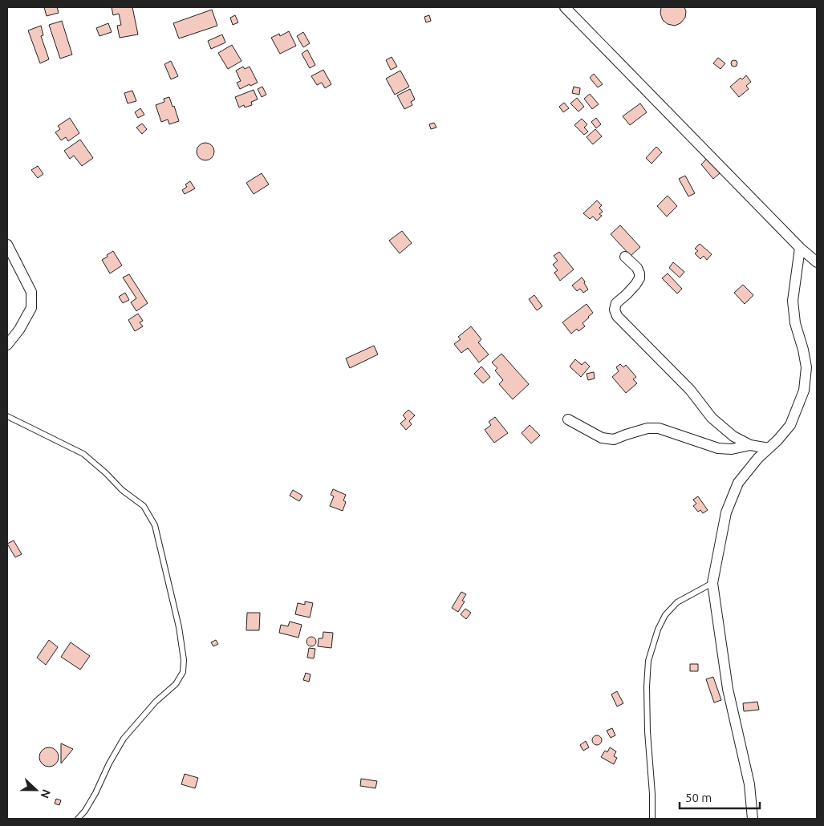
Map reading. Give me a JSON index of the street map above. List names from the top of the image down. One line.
{"scale_bar":"50 m","north":"right"}
